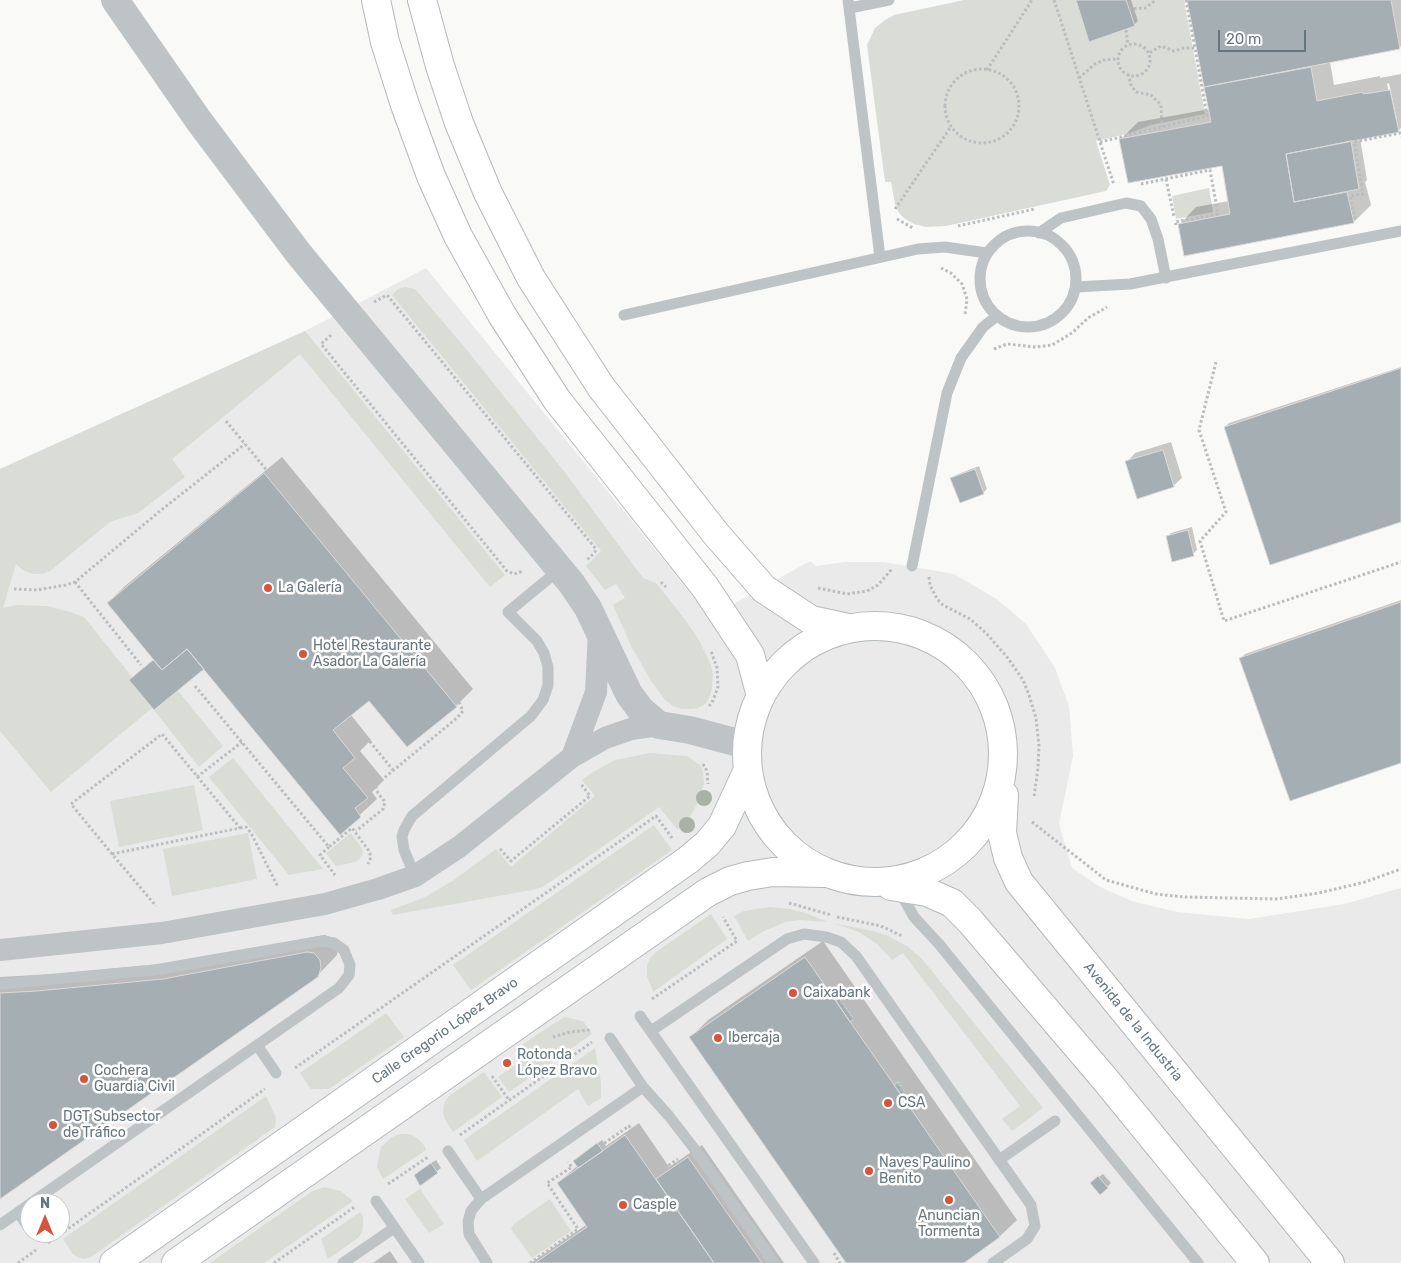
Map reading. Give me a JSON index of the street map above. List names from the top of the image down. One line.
{"streets":{"main road":["Avenida de la Industria","Calle Gregorio López Bravo"]},"places":["La Galería","Hotel Restaurante Asador La Galería","Caixabank","Ibercaja","Rotonda López Bravo","Cochera Guardia Civil","CSA","DGT Subsector de Tráfico","Naves Paulino Benito","Anuncian Tormenta","Casple"],"scale_bar":"20 m","north":"top"}
